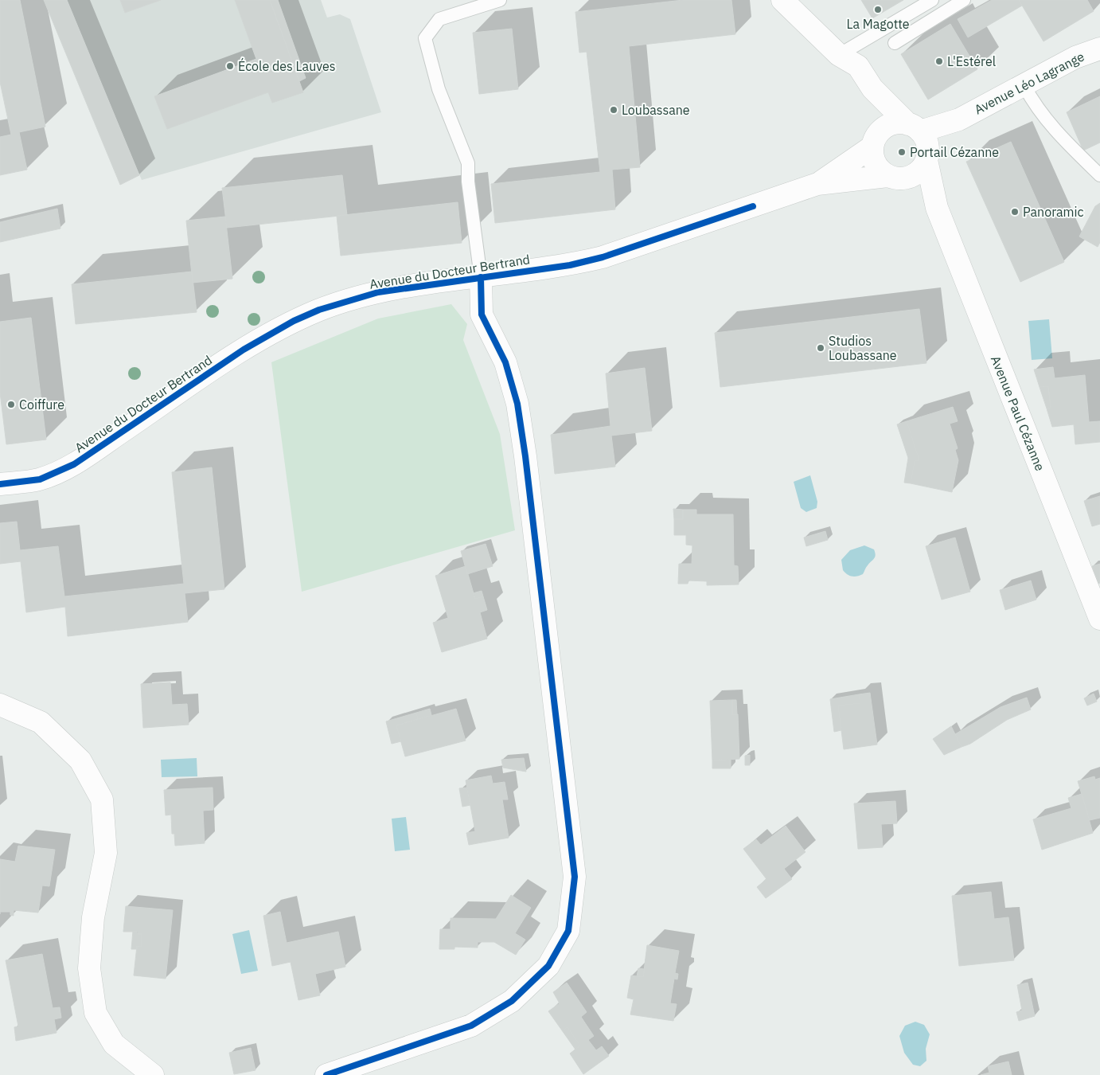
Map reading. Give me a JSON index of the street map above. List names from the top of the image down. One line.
{"streets":{"street":["Avenue Léo Lagrange","Avenue du Docteur Bertrand","Avenue Paul Cézanne"]},"crossings":[["Avenue Léo Lagrange","Avenue du Docteur Bertrand"],["Avenue Léo Lagrange","Avenue Paul Cézanne"],["Avenue du Docteur Bertrand","Avenue Paul Cézanne"]],"places":["La Magotte","L'Estérel","École des Lauves","Loubassane","Portail Cézanne","Panoramic","Studios Loubassane","Coiffure"]}
